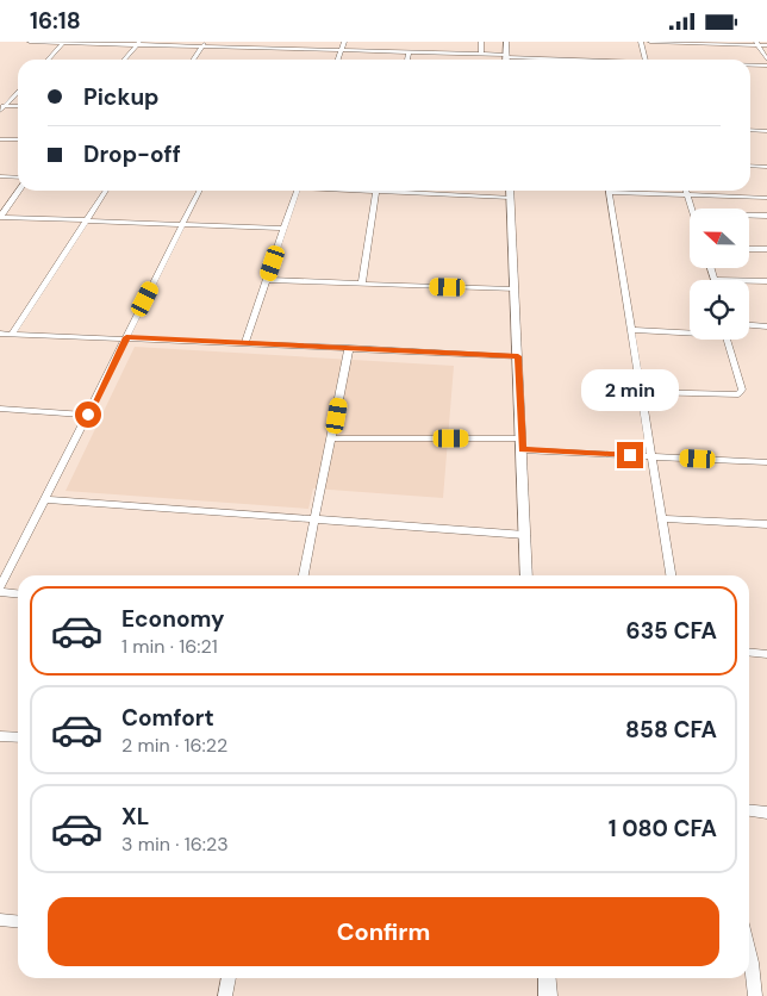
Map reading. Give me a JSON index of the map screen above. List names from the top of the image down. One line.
{"north":"left","page":{"status":"16:18","banner":["Pickup","Drop-off"],"bubble":"2 min","list":[{"name":"Economy","note":"1 min · 16:21","value":"635 CFA"},{"name":"Comfort","note":"2 min · 16:22","value":"858 CFA"},{"name":"XL","note":"3 min · 16:23","value":"1 080 CFA"}],"buttons":"Confirm"}}
